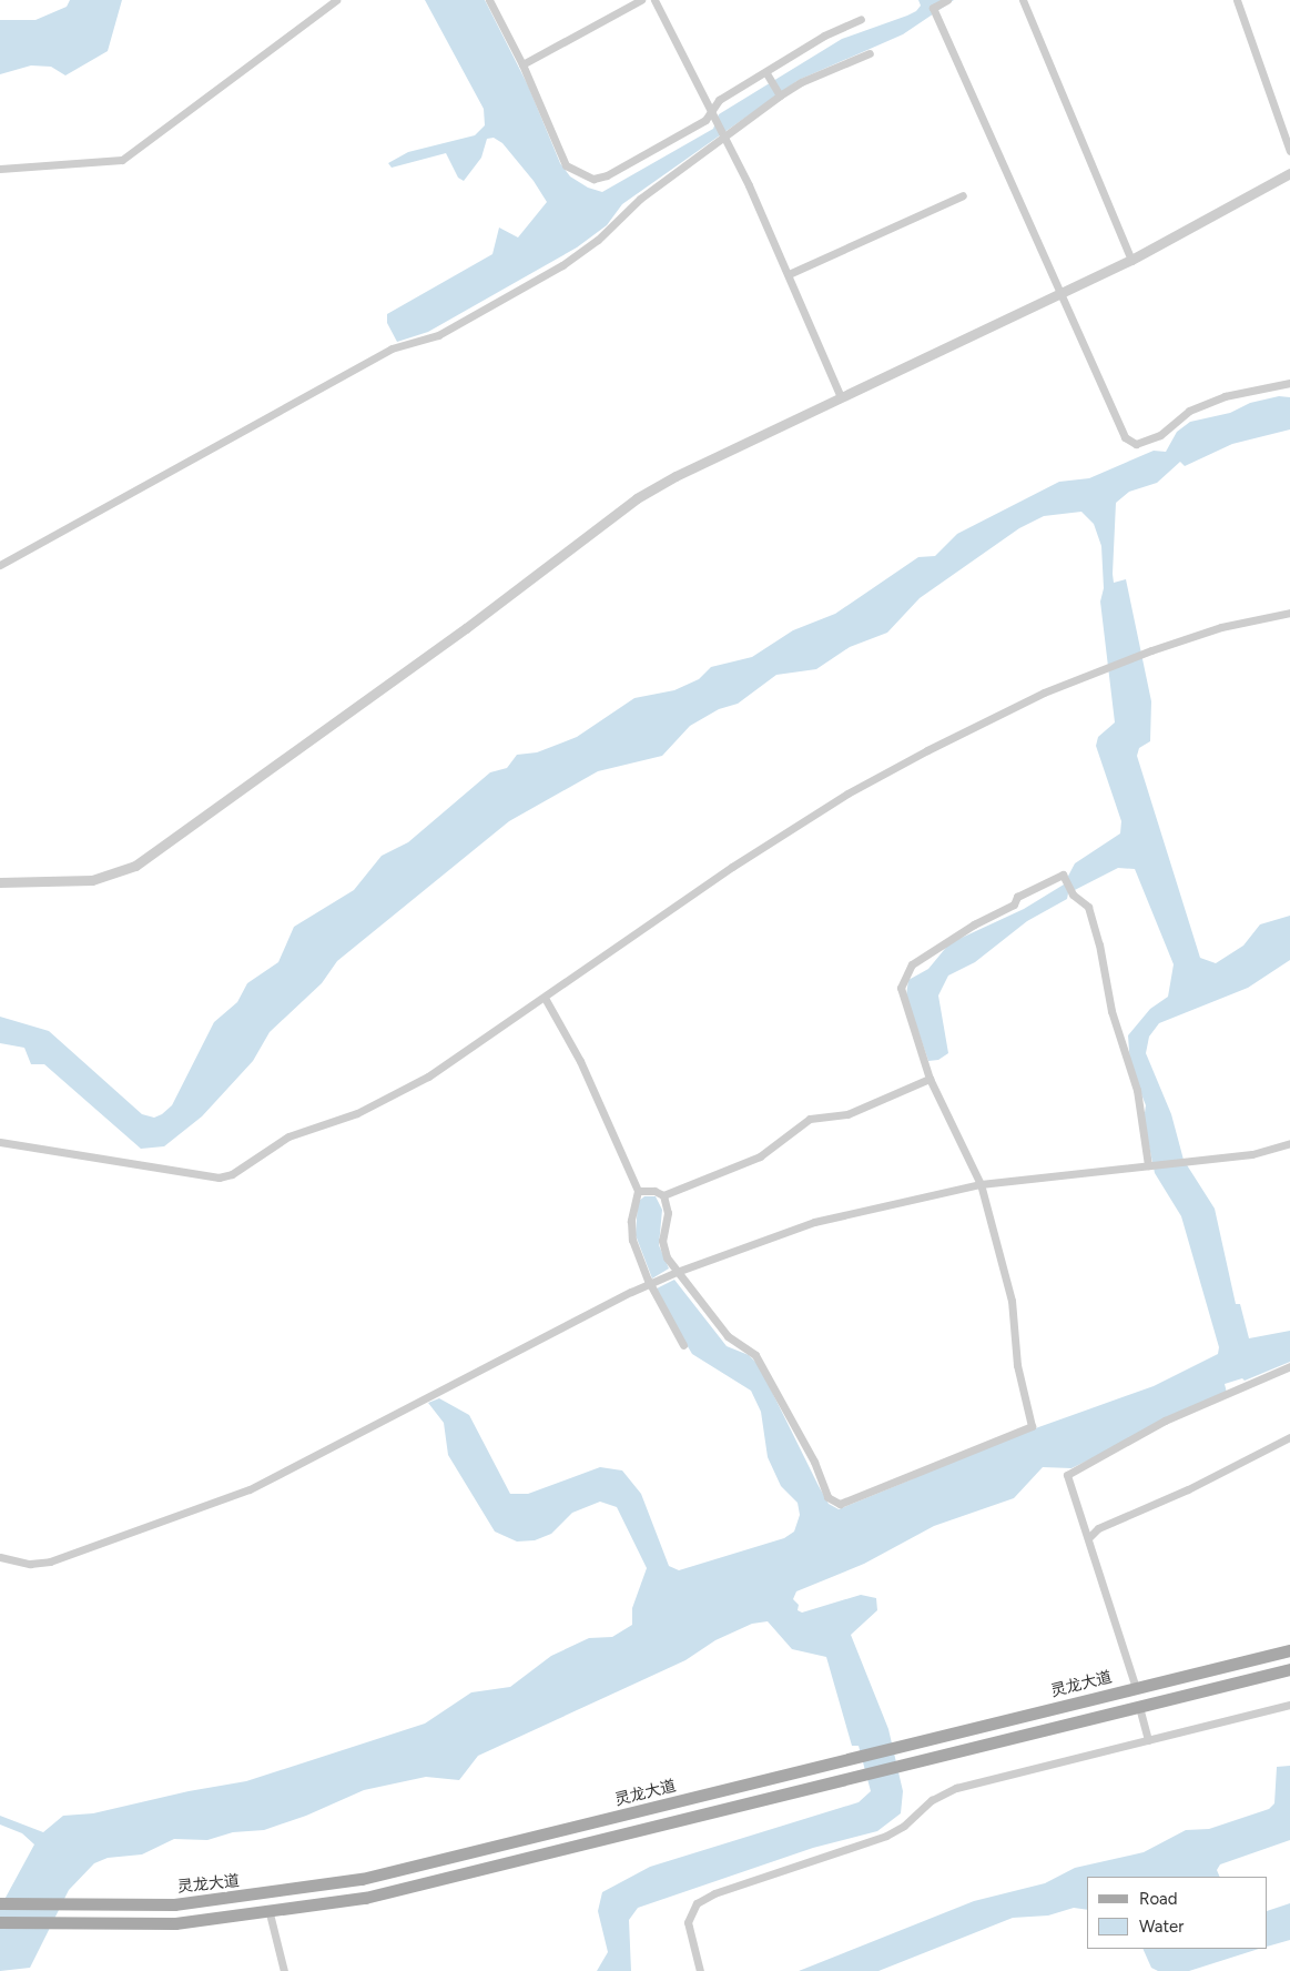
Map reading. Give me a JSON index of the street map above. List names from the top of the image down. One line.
{"streets":{"main road":["灵龙大道"]},"legend":["Road","Water"]}
